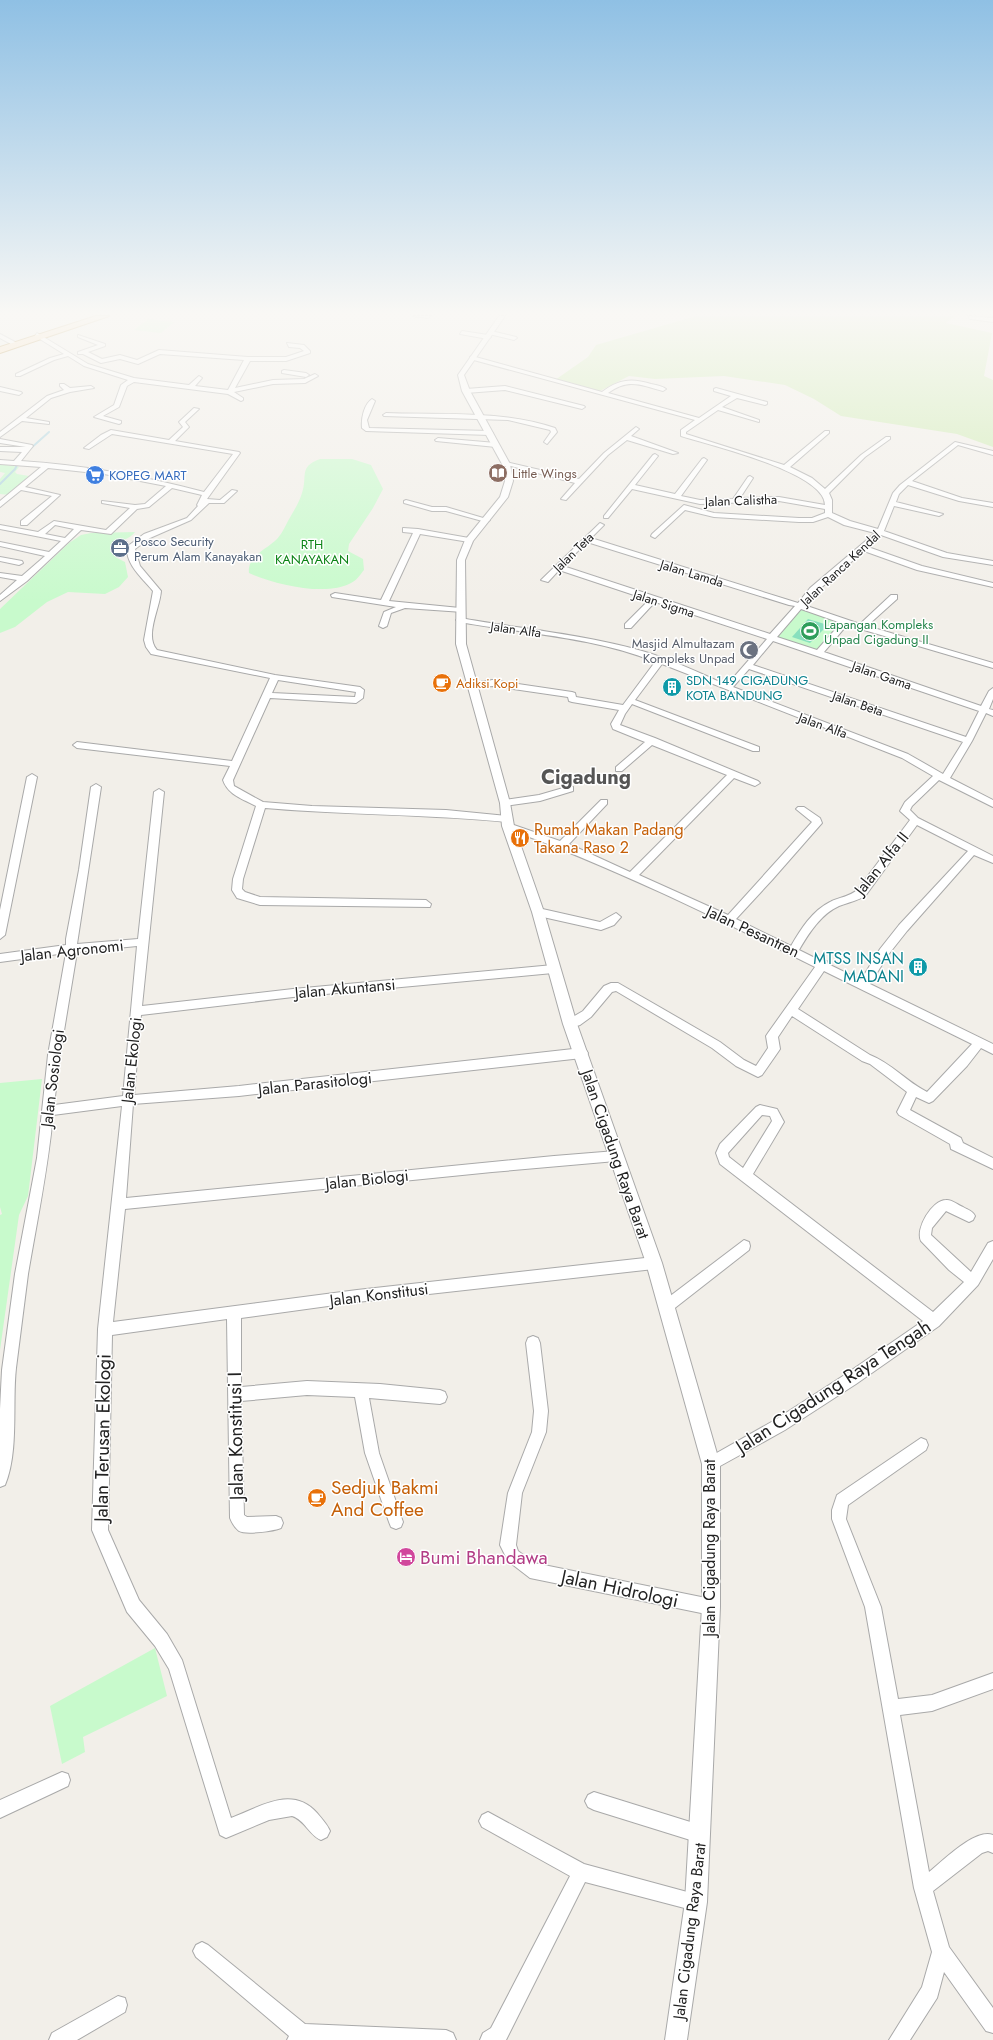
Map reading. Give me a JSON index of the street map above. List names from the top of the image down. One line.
{"streets":{"street":["Jalan Calistha","Jalan Teta","Jalan Ranca Kendal","Jalan Lamda","Jalan Sigma","Jalan Alfa","Jalan Gama","Jalan Beta","Jalan Alfa II","Jalan Pesantren","Jalan Agronomi","Jalan Akuntansi","Jalan Ekologi","Jalan Sosiologi","Jalan Parasitologi","Jalan Cigadung Raya Barat","Jalan Biologi","Jalan Konstitusi","Jalan Cigadung Raya Tengah","Jalan Konstitusi I","Jalan Terusan Ekologi","Jalan Hidrologi"]},"crossings":[["Jalan Calistha","Jalan Ranca Kendal"],["Jalan Teta","Jalan Lamda"],["Jalan Teta","Jalan Sigma"],["Jalan Ranca Kendal","Jalan Lamda"],["Jalan Ranca Kendal","Jalan Sigma"],["Jalan Ranca Kendal","Jalan Alfa"],["Jalan Ranca Kendal","Jalan Gama"],["Jalan Ranca Kendal","Jalan Beta"],["Jalan Sigma","Jalan Gama"],["Jalan Alfa","Jalan Cigadung Raya Barat"],["Jalan Alfa II","Jalan Pesantren"],["Jalan Pesantren","Jalan Cigadung Raya Barat"],["Jalan Agronomi","Jalan Ekologi"],["Jalan Agronomi","Jalan Sosiologi"],["Jalan Akuntansi","Jalan Ekologi"],["Jalan Akuntansi","Jalan Cigadung Raya Barat"],["Jalan Ekologi","Jalan Parasitologi"],["Jalan Ekologi","Jalan Biologi"],["Jalan Ekologi","Jalan Konstitusi"],["Jalan Ekologi","Jalan Terusan Ekologi"],["Jalan Sosiologi","Jalan Parasitologi"],["Jalan Parasitologi","Jalan Cigadung Raya Barat"],["Jalan Cigadung Raya Barat","Jalan Biologi"],["Jalan Cigadung Raya Barat","Jalan Konstitusi"],["Jalan Cigadung Raya Barat","Jalan Cigadung Raya Tengah"],["Jalan Cigadung Raya Barat","Jalan Hidrologi"],["Jalan Konstitusi","Jalan Konstitusi I"],["Jalan Konstitusi","Jalan Terusan Ekologi"]],"districts":["Cigadung"],"parks":["RTH KANAYAKAN"],"places":{"library":["Little Wings"],"supermarket":["KOPEG MART"],"office":["Posco Security Perum Alam Kanayakan"],"sports":["Lapangan Kompleks Unpad Cigadung II"],"mosque":["Masjid Almultazam Kompleks Unpad"],"cafe":["Adiksi Kopi","Sedjuk Bakmi And Coffee"],"building":["SDN 149 CIGADUNG KOTA BANDUNG","MTSS INSAN MADANI"],"restaurant":["Rumah Makan Padang Takana Raso 2"],"hotel":["Bumi Bhandawa"]}}
